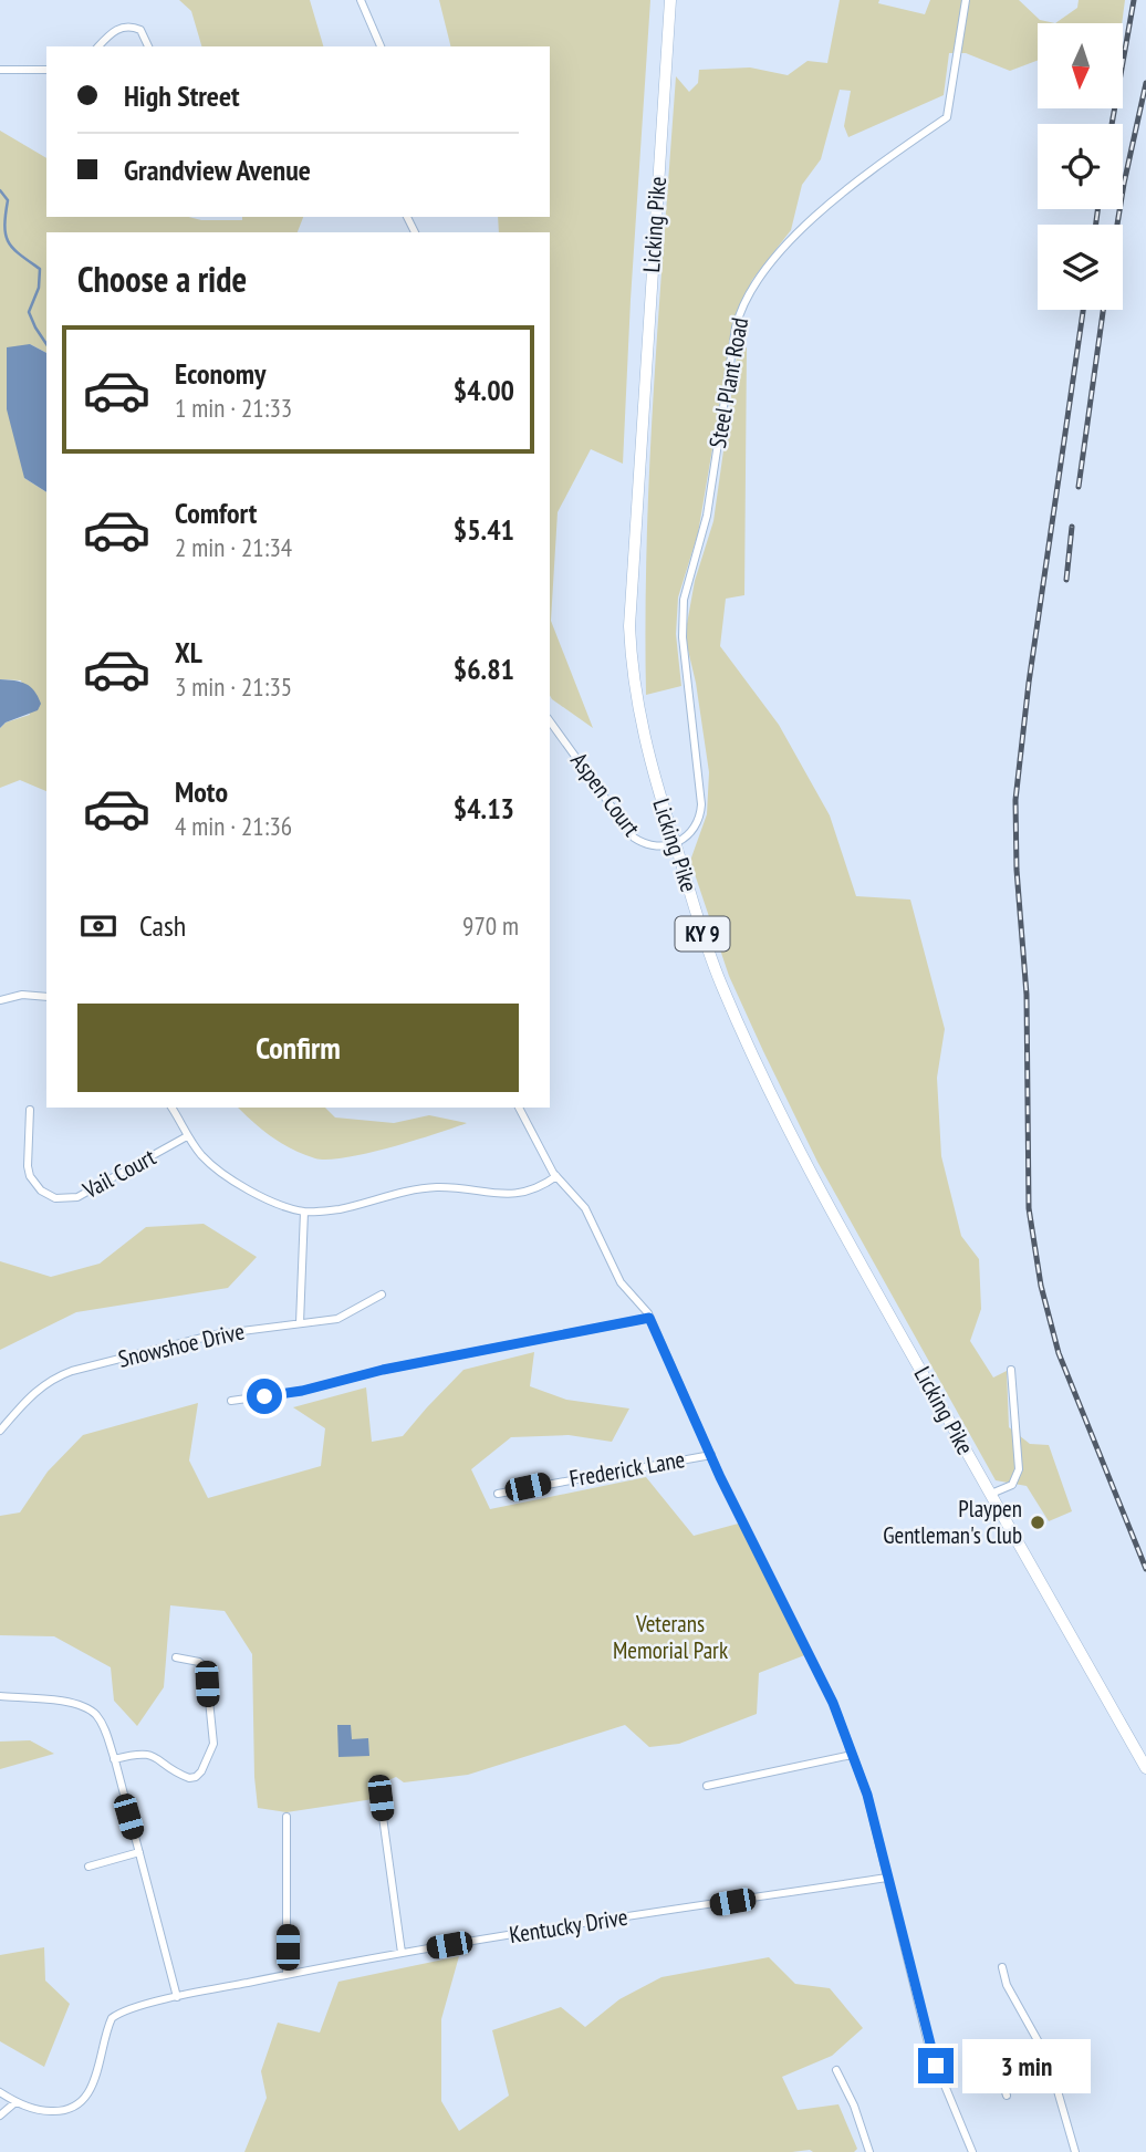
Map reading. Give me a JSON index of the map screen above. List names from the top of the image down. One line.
{"streets":{"main road":["Licking Pike","KY 9"],"street":["Steel Plant Road","Aspen Court","Vail Court","Snowshoe Drive","Frederick Lane","Kentucky Drive"]},"crossings":[["Licking Pike","Steel Plant Road"],["Licking Pike","Aspen Court"],["Steel Plant Road","Aspen Court"]],"parks":["Veterans Memorial Park"],"places":["Playpen Gentleman's Club"],"north":"bottom","page":{"banner":["High Street","Grandview Avenue"],"heading":"Choose a ride","list":[{"name":"Economy","note":"1 min · 21:33","value":"$4.00"},{"name":"Comfort","note":"2 min · 21:34","value":"$5.41"},{"name":"XL","note":"3 min · 21:35","value":"$6.81"},{"name":"Moto","note":"4 min · 21:36","value":"$4.13"}],"pay":["Cash","970 m"],"buttons":"Confirm","bubble":"3 min"}}
